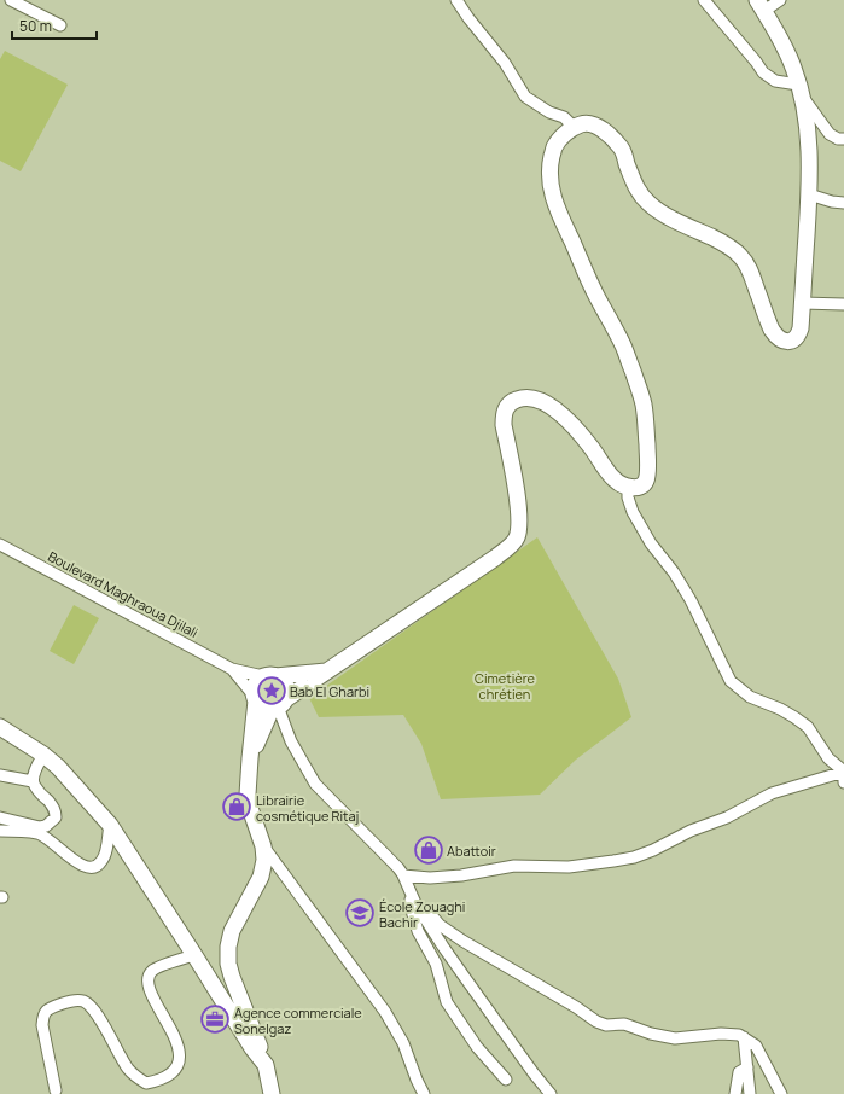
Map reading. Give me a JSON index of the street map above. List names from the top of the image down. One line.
{"streets":{"street":["Boulevard Maghraoua Djilali"]},"parks":["Cimetière chrétien"],"places":{"place":["Bab El Gharbi"],"shop":["Librairie cosmétique Ritaj","Abattoir"],"school or university":["École Zouaghi Bachir"],"office":["Agence commerciale Sonelgaz"]},"scale_bar":"50 m"}
